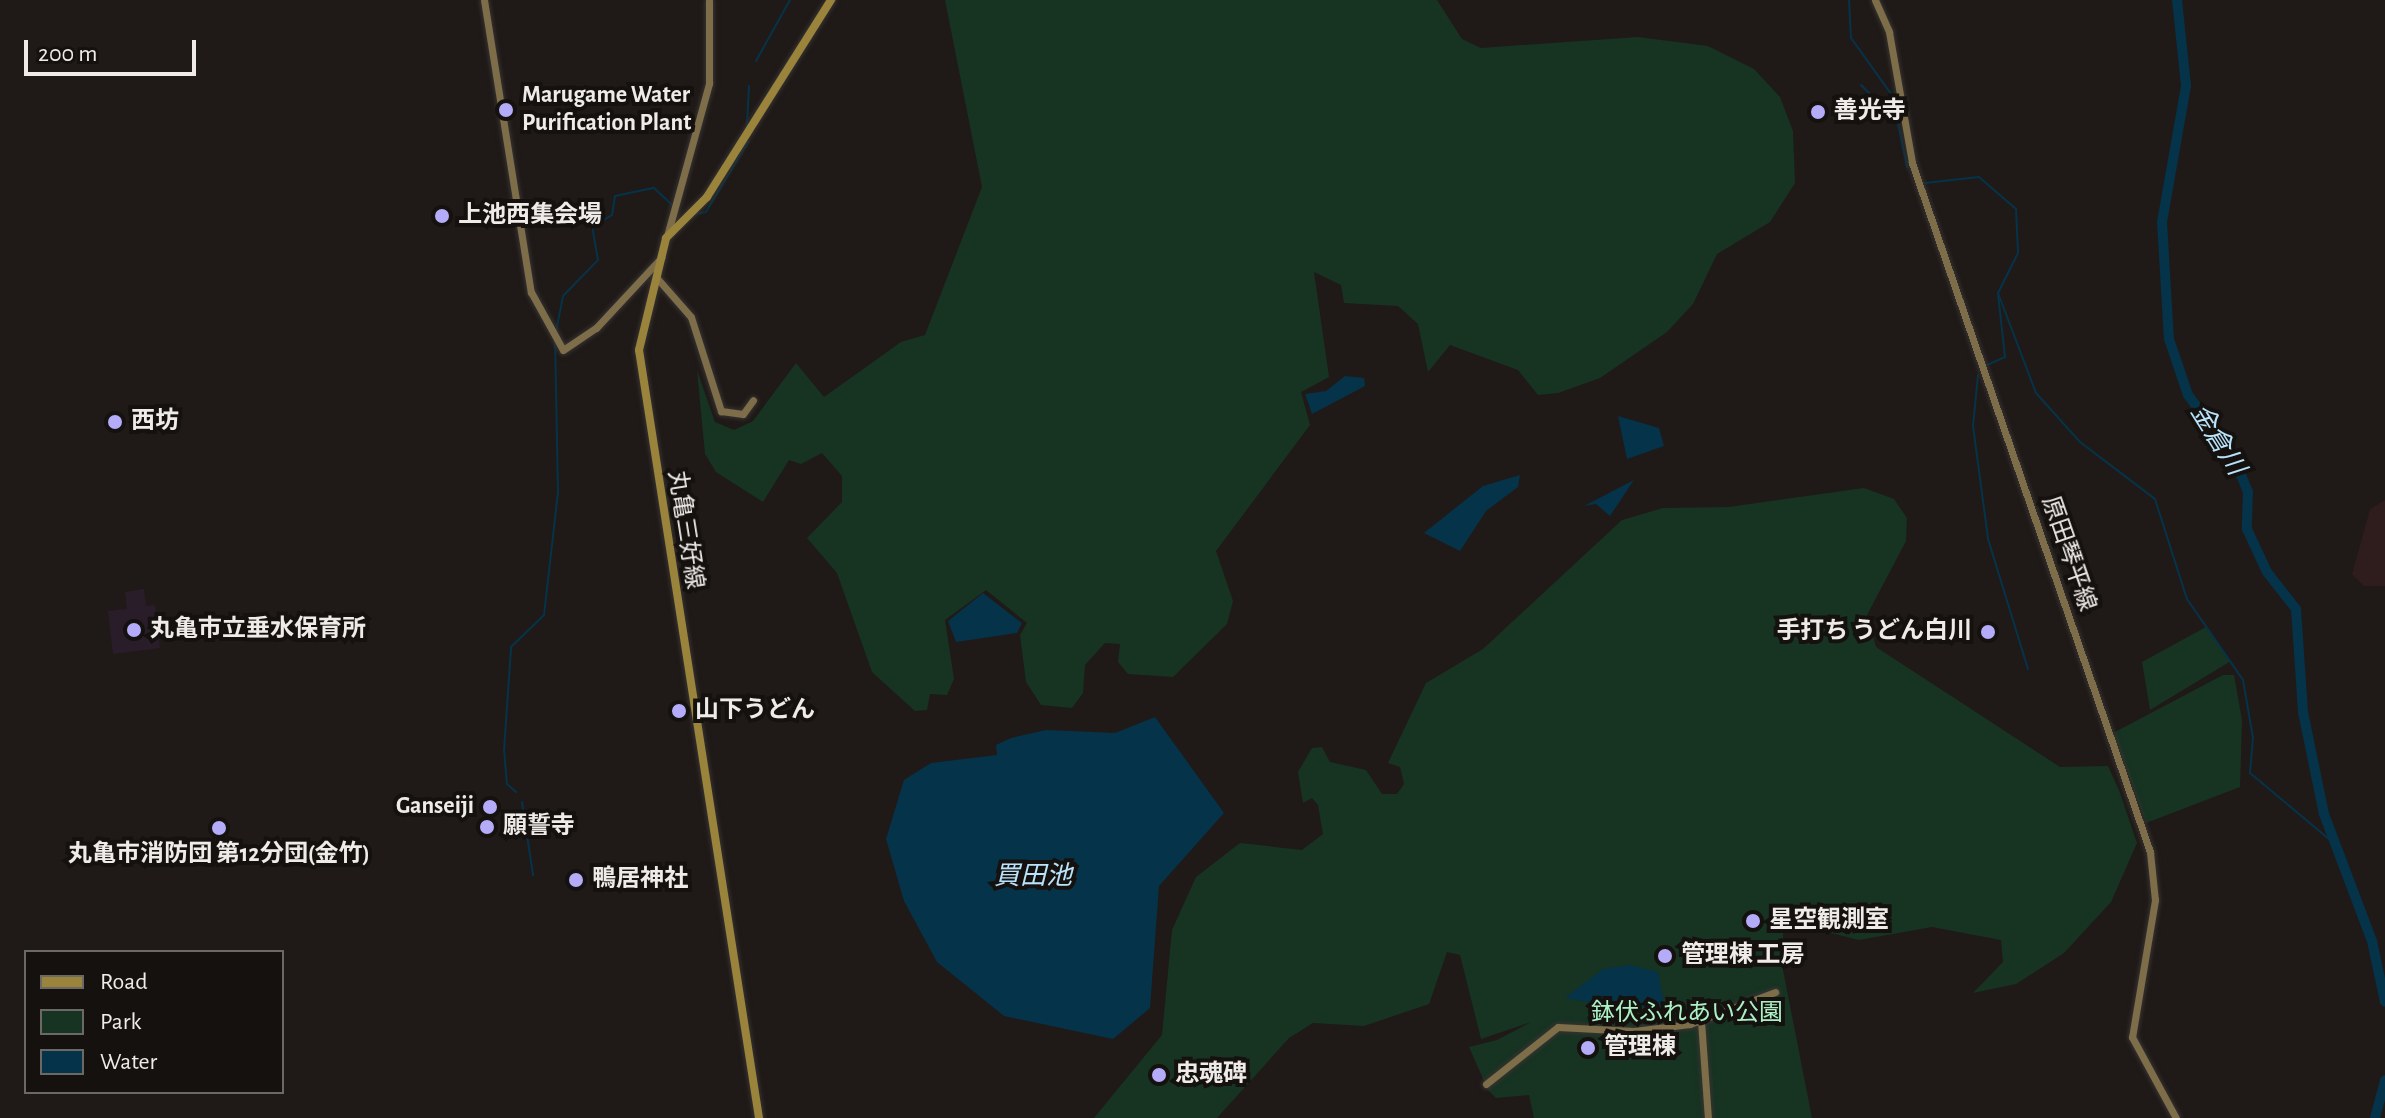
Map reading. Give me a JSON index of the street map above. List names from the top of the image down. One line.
{"streets":{"main road":["丸亀三好線","原田琴平線"]},"water":["金倉川","買田池"],"parks":["鉢伏ふれあい公園"],"places":["Marugame Water Purification Plant","善光寺","上池西集会場","西坊","丸亀市立垂水保育所","手打ち うどん白川","山下うどん","Ganseiji","願誓寺","丸亀市消防団 第12分団(金竹)","鴨居神社","星空観測室","管理棟 工房","管理棟","忠魂碑"],"legend":["Road","Park","Water"],"scale_bar":"200 m"}
